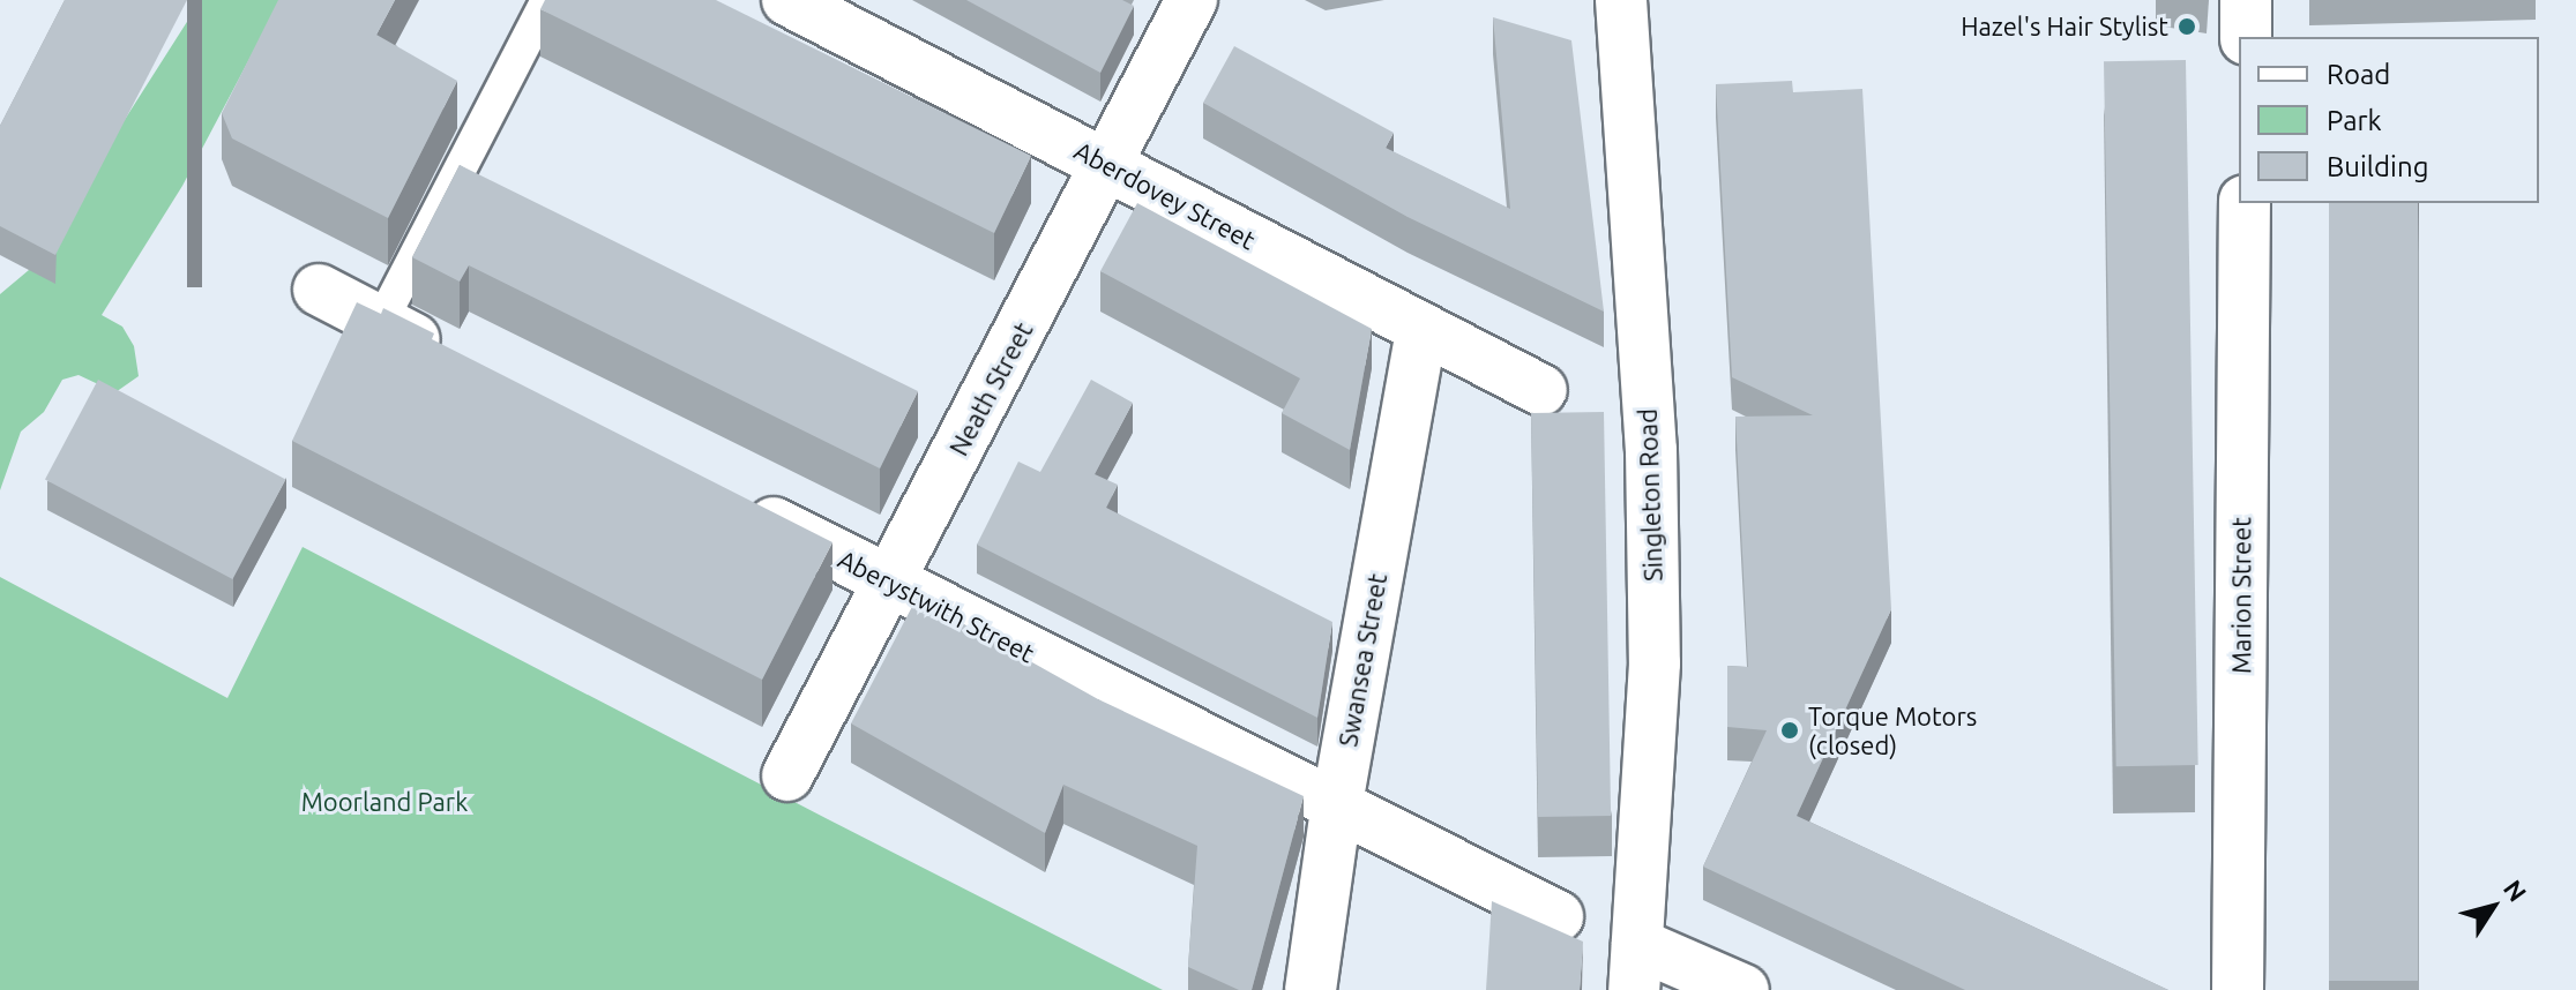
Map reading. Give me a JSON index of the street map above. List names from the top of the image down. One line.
{"streets":{"street":["Aberdovey Street","Neath Street","Singleton Road","Marion Street","Aberystwith Street","Swansea Street"]},"crossings":[["Aberdovey Street","Neath Street"],["Aberdovey Street","Swansea Street"],["Neath Street","Aberystwith Street"],["Aberystwith Street","Swansea Street"]],"parks":["Moorland Park"],"places":["Hazel's Hair Stylist","Torque Motors (closed)"],"legend":["Road","Park","Building"],"north":"top right"}
